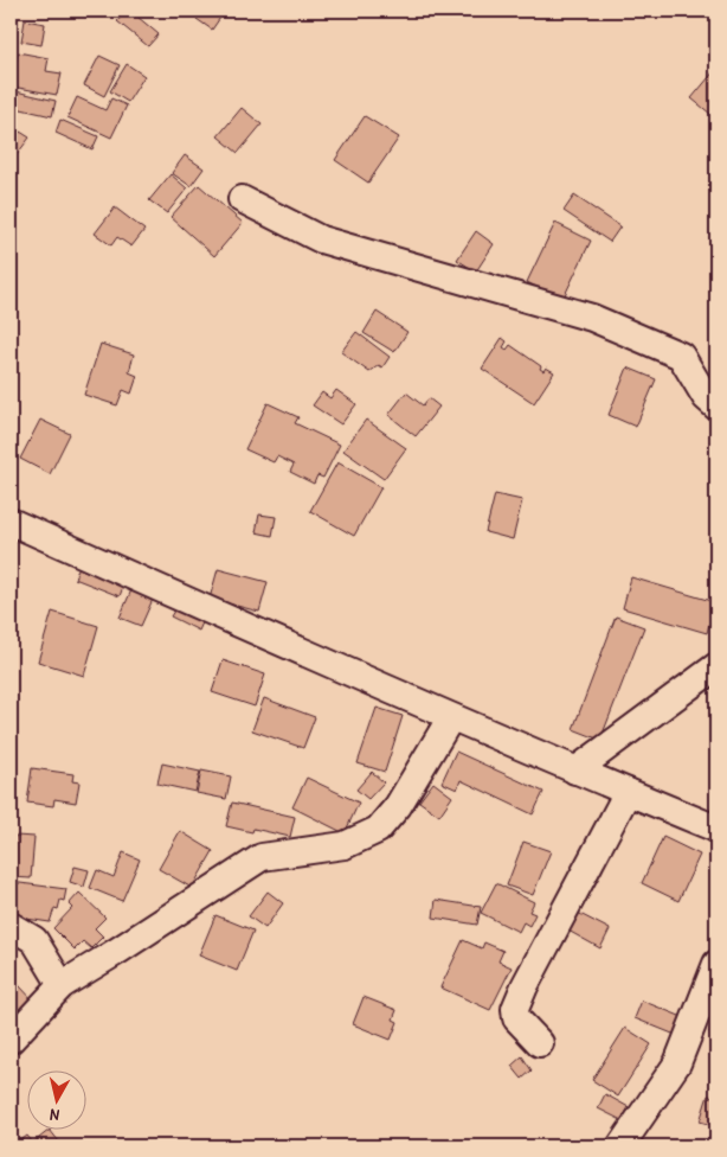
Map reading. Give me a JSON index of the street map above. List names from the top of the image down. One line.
{"north":"bottom"}
